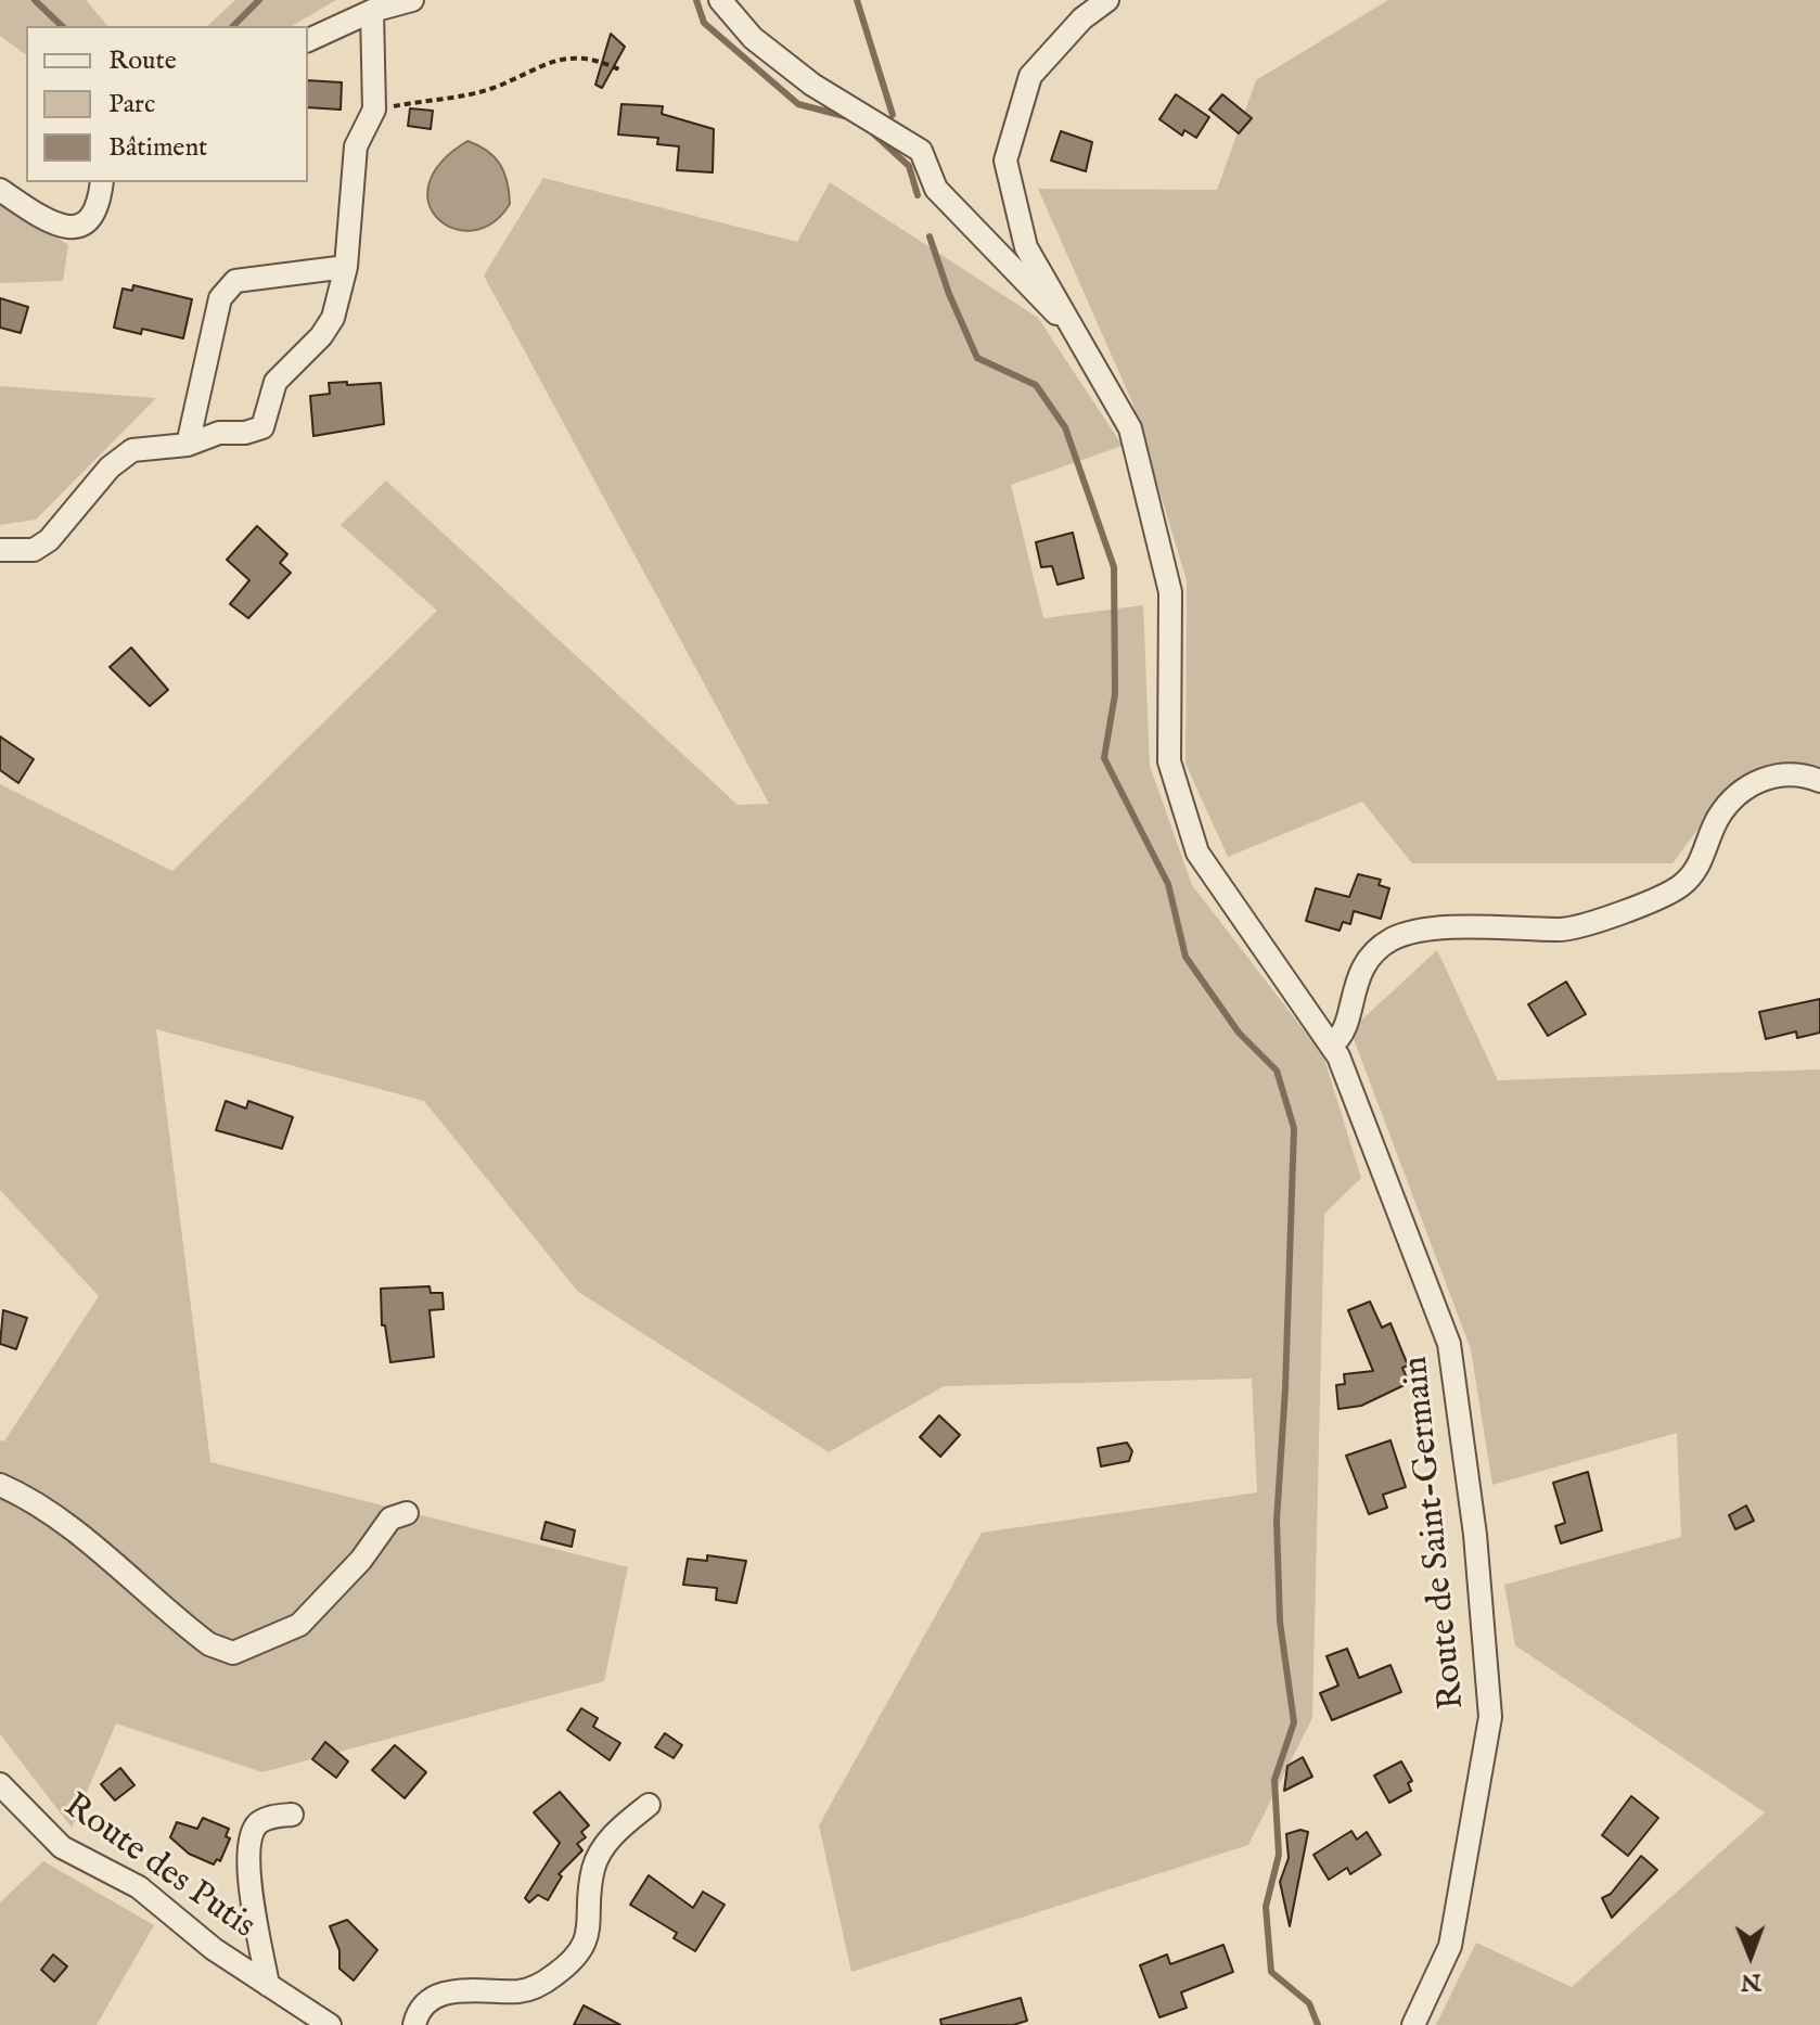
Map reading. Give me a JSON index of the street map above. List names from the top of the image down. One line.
{"streets":{"street":["Route de Saint-Germain","Route des Putis"]},"legend":["Route","Parc","Bâtiment"],"north":"bottom"}
